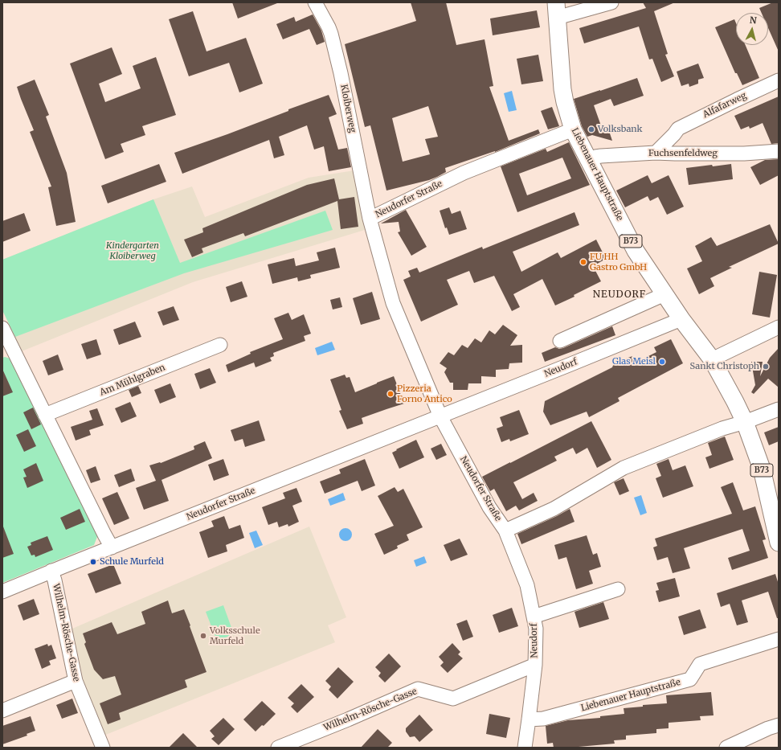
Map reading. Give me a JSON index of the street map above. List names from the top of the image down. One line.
{"streets":{"main road":["Liebenauer Hauptstraße","B73"],"street":["Alfafarweg","Kloiberweg","Fuchsenfeldweg","Neudorfer Straße","Neudorf","Am Mühlgraben","Wilhelm-Rösche-Gasse"]},"crossings":[["Alfafarweg","Fuchsenfeldweg"],["Kloiberweg","Neudorfer Straße"],["Fuchsenfeldweg","Liebenauer Hauptstraße"],["Liebenauer Hauptstraße","Neudorfer Straße"],["Liebenauer Hauptstraße","Neudorf"],["Neudorfer Straße","Neudorf"],["Neudorfer Straße","Wilhelm-Rösche-Gasse"],["Neudorf","Wilhelm-Rösche-Gasse"]],"districts":["NEUDORF"],"parks":["Kindergarten Kloiberweg"],"places":["Volksbank","FU HH Gastro GmbH","Glas Meisl","Sankt Christoph","Pizzeria Forno Antico","Schule Murfeld","Volksschule Murfeld"],"north":"top"}
